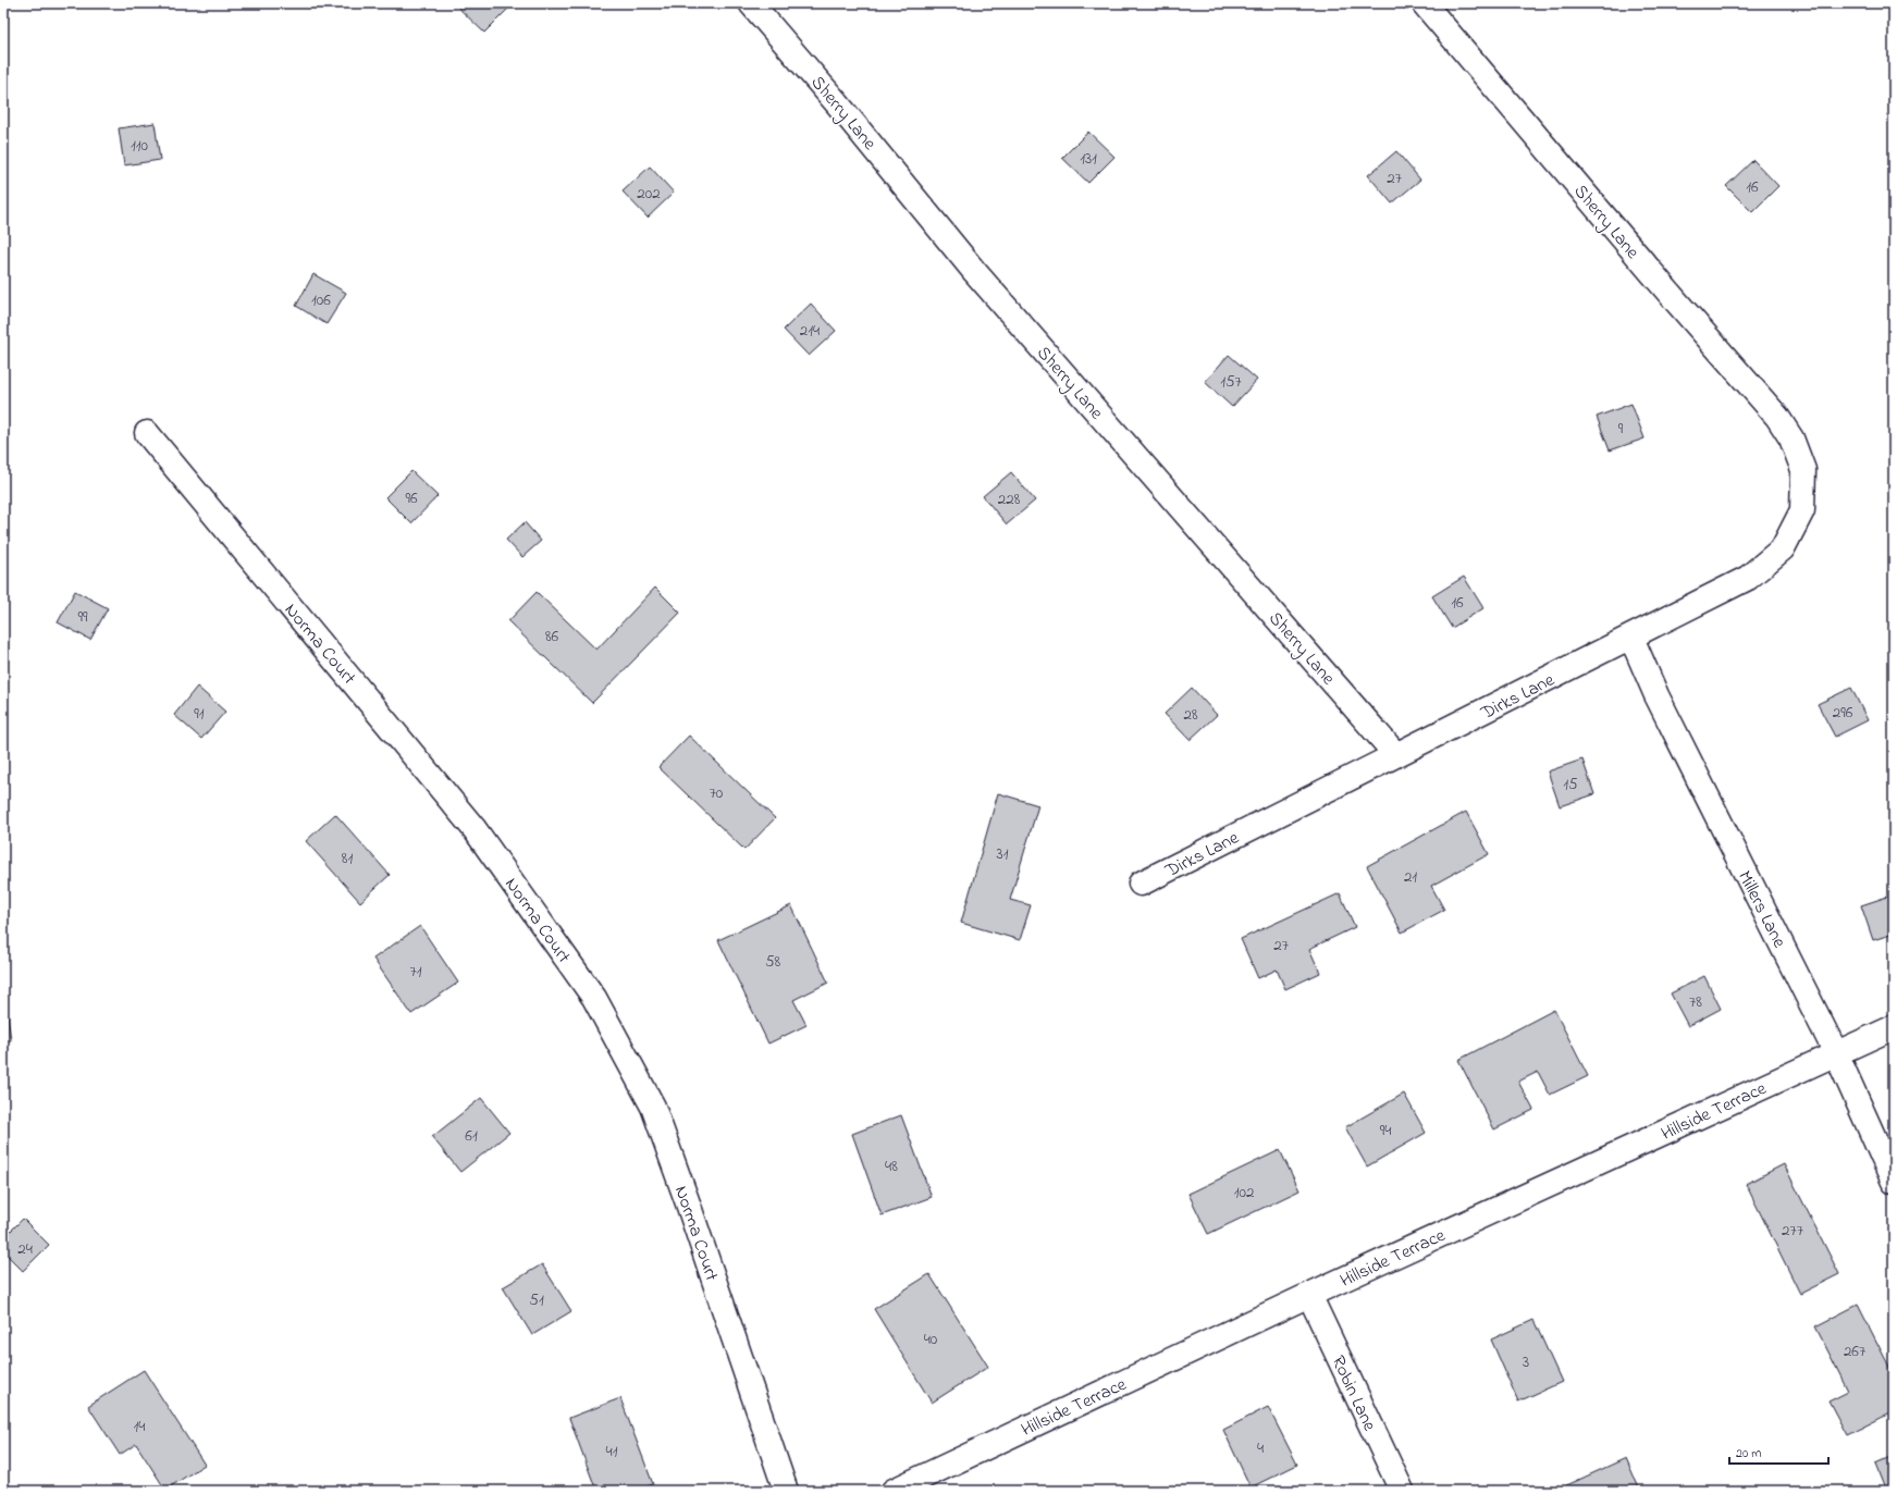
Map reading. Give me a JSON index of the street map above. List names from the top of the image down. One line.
{"streets":{"street":["Sherry Lane","Norma Court","Dirks Lane","Millers Lane","Hillside Terrace","Robin Lane"]},"crossings":[["Sherry Lane","Dirks Lane"],["Dirks Lane","Millers Lane"],["Millers Lane","Hillside Terrace"],["Hillside Terrace","Robin Lane"]],"house_numbers":["110","131","27","16","202","106","214","157","9","96","228","16","99","86","296","91","28","15","70","31","81","21","27","58","71","78","94","61","48","102","277","24","51","40","267","3","14","4","41"],"scale_bar":"20 m"}
